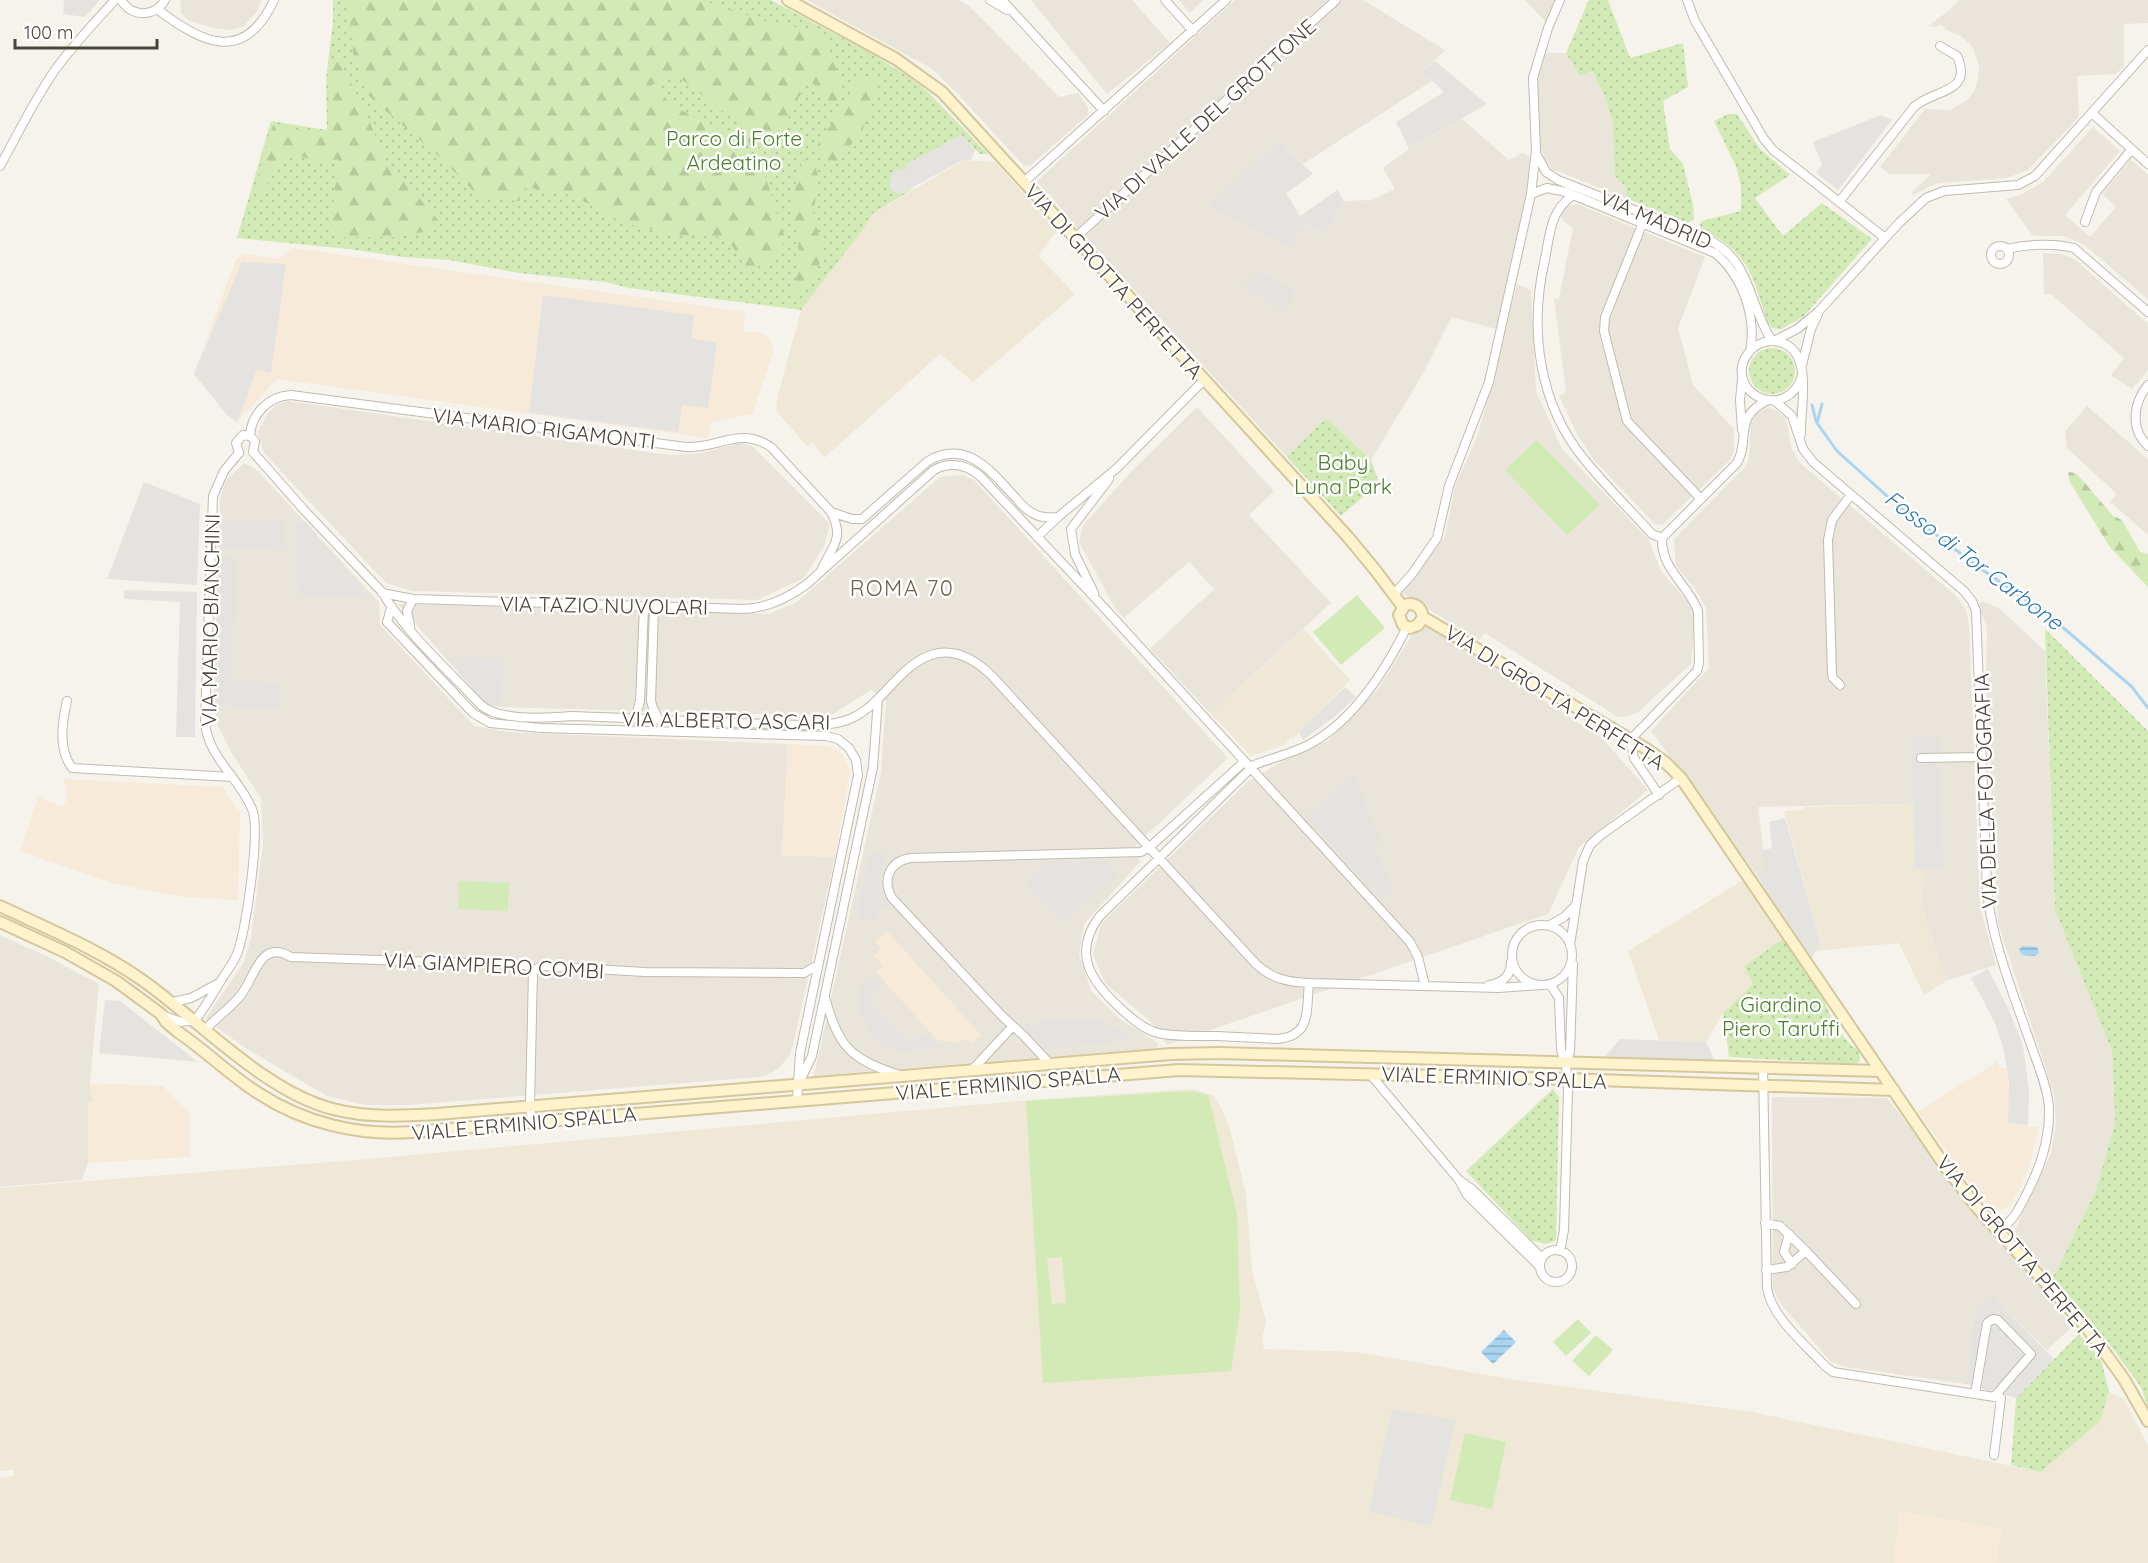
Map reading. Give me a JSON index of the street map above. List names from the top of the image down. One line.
{"streets":{"main road":["VIA DI GROTTA PERFETTA","VIALE ERMINIO SPALLA"],"street":["VIA DI VALLE DEL GROTTONE","VIA MADRID","VIA MARIO RIGAMONTI","VIA TAZIO NUVOLARI","VIA MARIO BIANCHINI","VIA ALBERTO ASCARI","VIA DELLA FOTOGRAFIA","VIA GIAMPIERO COMBI"]},"crossings":[["VIA DI VALLE DEL GROTTONE","VIA DI GROTTA PERFETTA"],["VIA MADRID","VIA DELLA FOTOGRAFIA"],["VIA DI GROTTA PERFETTA","VIA DELLA FOTOGRAFIA"],["VIA DI GROTTA PERFETTA","VIALE ERMINIO SPALLA"],["VIA MARIO RIGAMONTI","VIA TAZIO NUVOLARI"],["VIA MARIO RIGAMONTI","VIA MARIO BIANCHINI"],["VIA TAZIO NUVOLARI","VIA ALBERTO ASCARI"],["VIA MARIO BIANCHINI","VIALE ERMINIO SPALLA"],["VIA GIAMPIERO COMBI","VIALE ERMINIO SPALLA"]],"districts":["ROMA 70"],"water":["Fosso di Tor Carbone"],"parks":["Parco di Forte Ardeatino","Baby Luna Park","Giardino Piero Taruffi"],"scale_bar":"100 m"}
